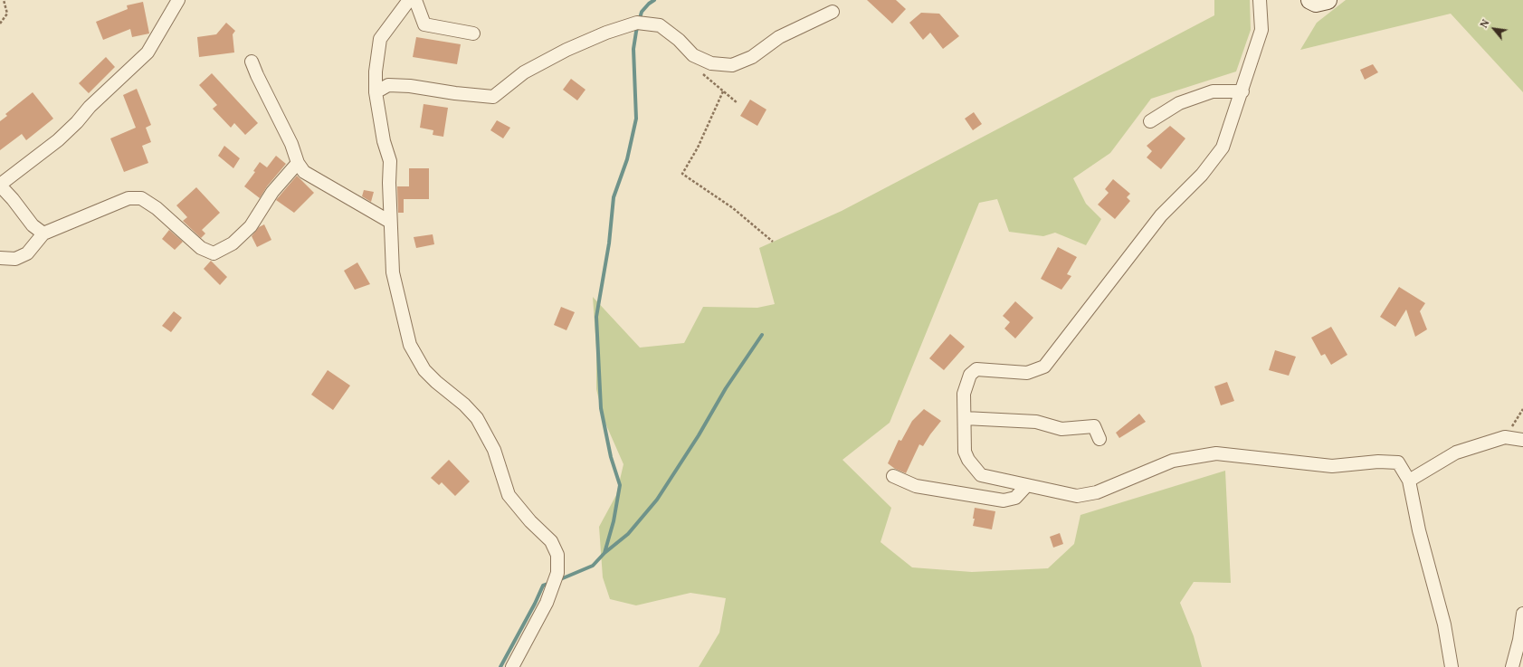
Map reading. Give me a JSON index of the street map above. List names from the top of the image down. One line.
{"north":"top left"}
